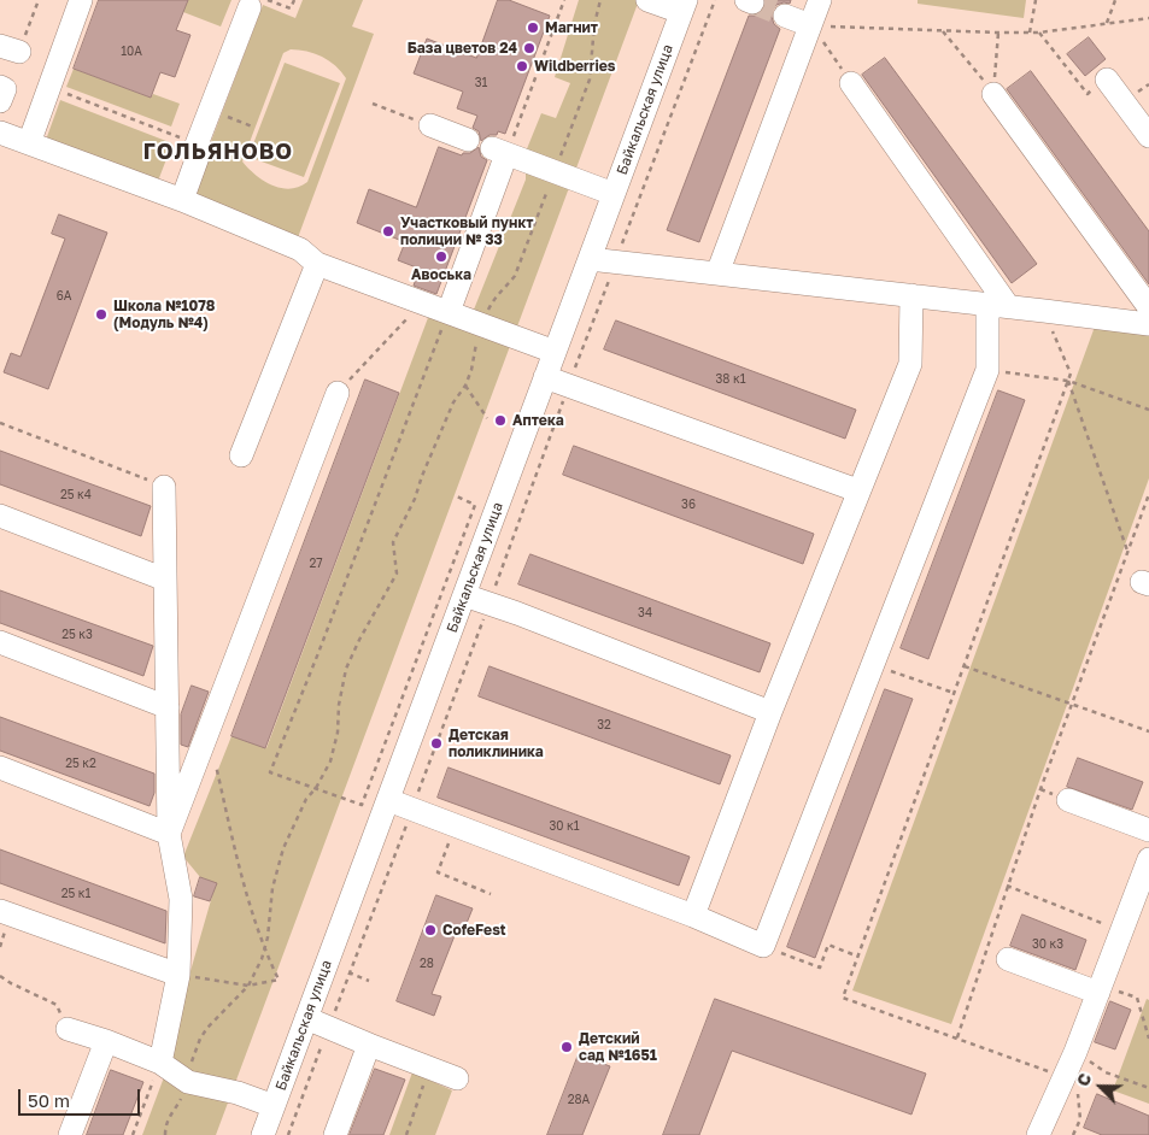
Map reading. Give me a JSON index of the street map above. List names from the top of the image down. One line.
{"streets":{"street":["Байкальская улица"]},"districts":["ГОЛЬЯНОВО"],"places":["Магнит","База цветов 24","Wildberries","Участковый пункт полиции № 33","Авоська","Школа №1078 (Модуль №4)","Аптека","Детская поликлиника","CofeFest","Детский сад №1651"],"house_numbers":["10А","31","6А","38 к1","25 к4","36","27","34","25 к3","32","25 к2","30 к1","25 к1","30 к3","28","28А"],"scale_bar":"50 m","north":"top left"}
